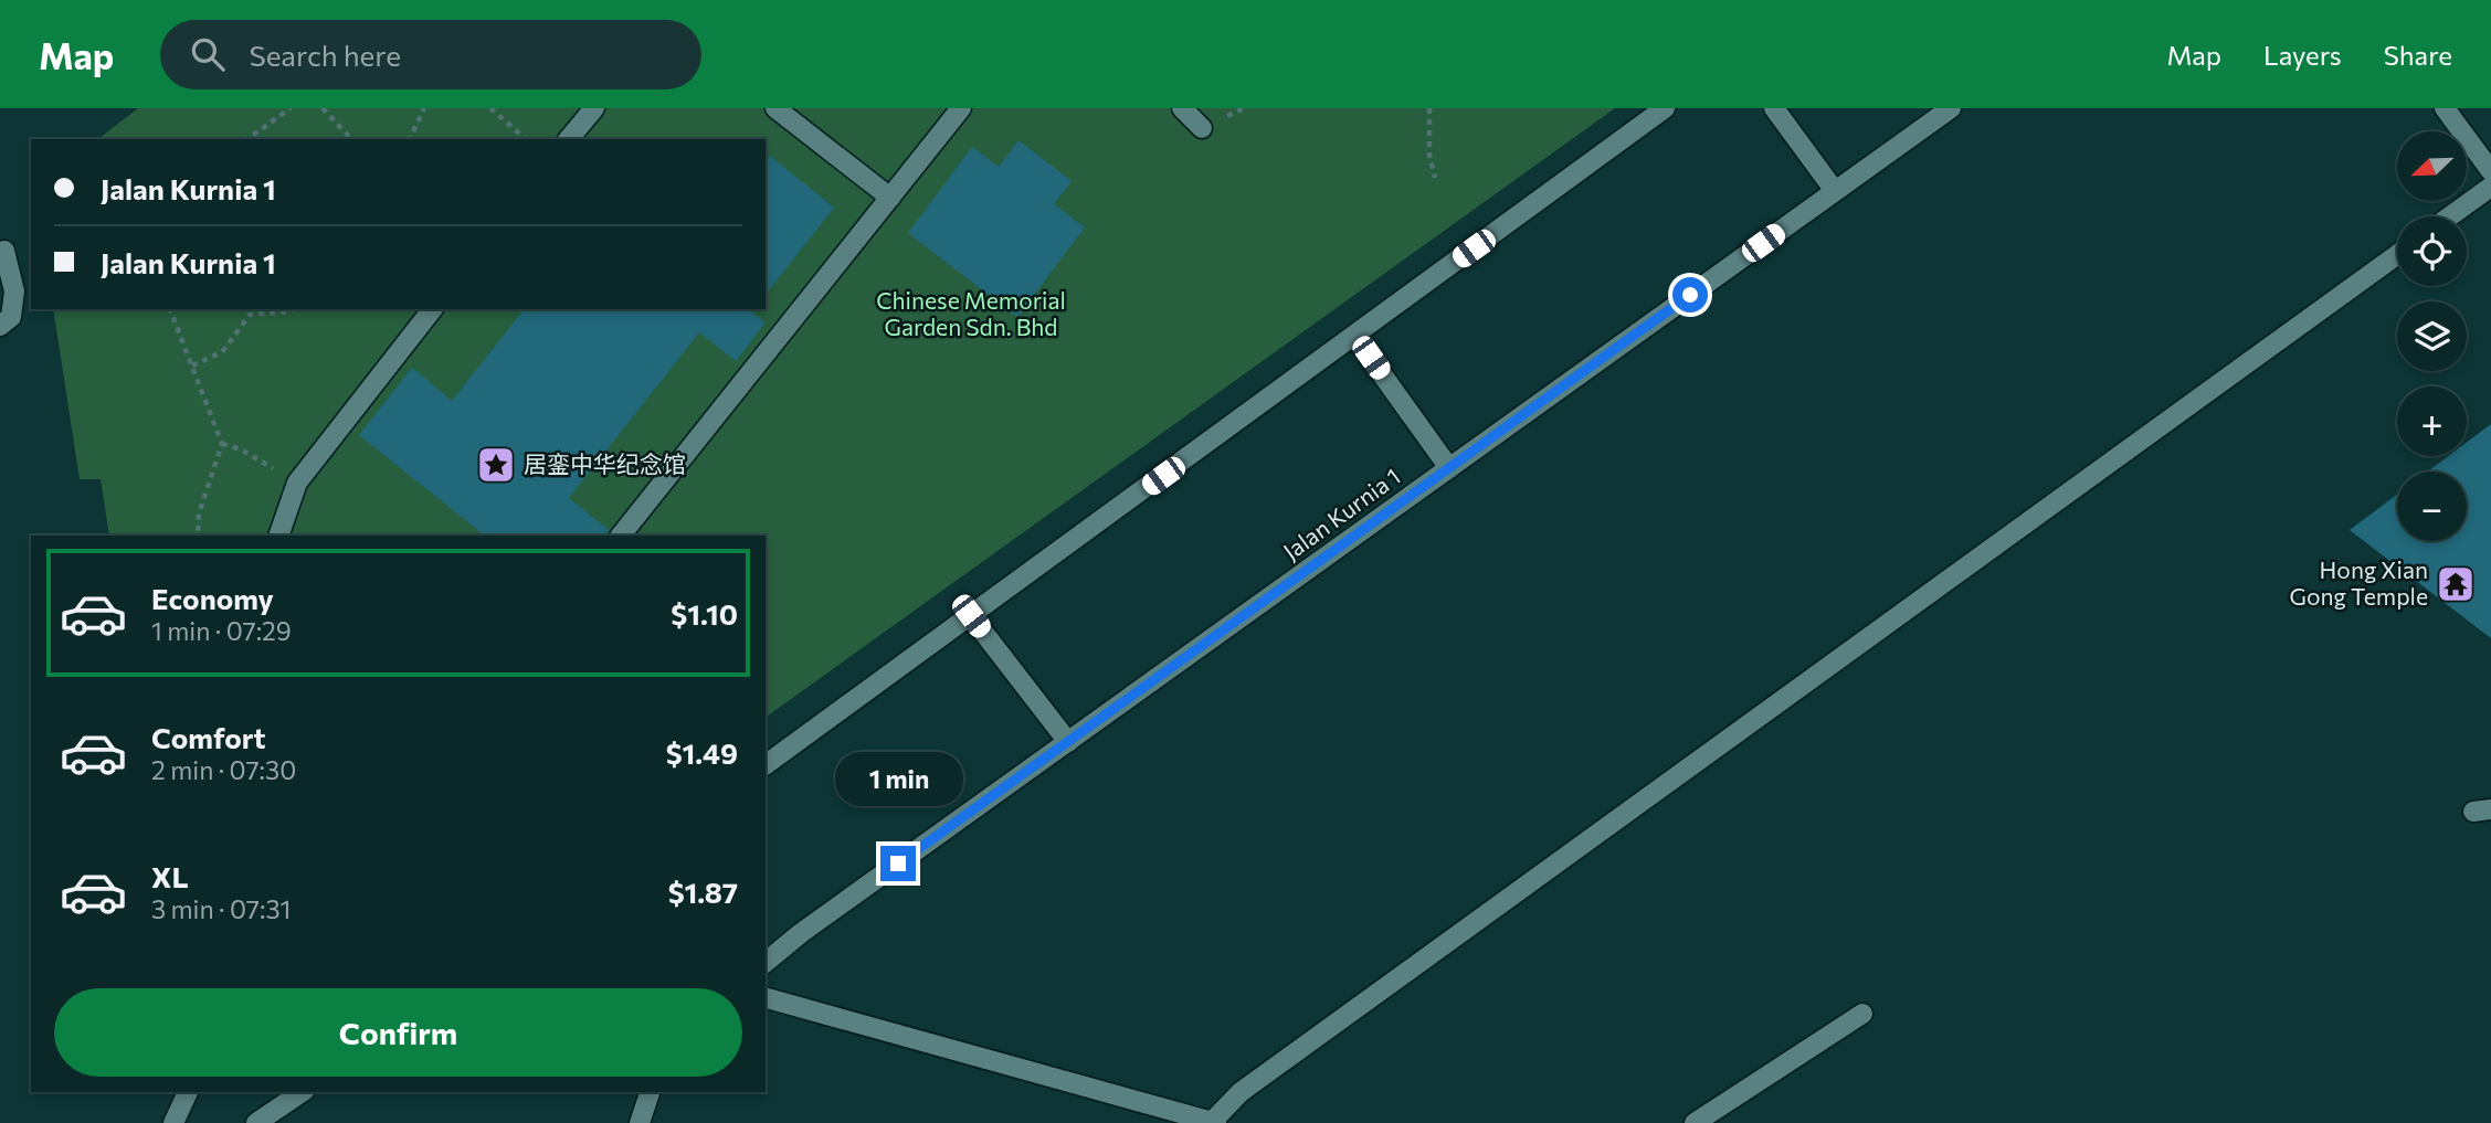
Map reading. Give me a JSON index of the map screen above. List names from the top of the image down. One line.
{"streets":{"street":["Jalan Kurnia 1"]},"parks":["Chinese Memorial Garden Sdn. Bhd"],"places":{"place":["居銮中华纪念馆"],"temple":["Hong Xian Gong Temple"]},"north":"bottom left","page":{"header":"Map","search":"Search here","nav":["Map","Layers","Share"],"map_buttons":["+","−"],"banner":["Jalan Kurnia 1","Jalan Kurnia 1"],"list":[{"name":"Economy","note":"1 min · 07:29","value":"$1.10"},{"name":"Comfort","note":"2 min · 07:30","value":"$1.49"},{"name":"XL","note":"3 min · 07:31","value":"$1.87"}],"bubble":"1 min","buttons":"Confirm"}}
